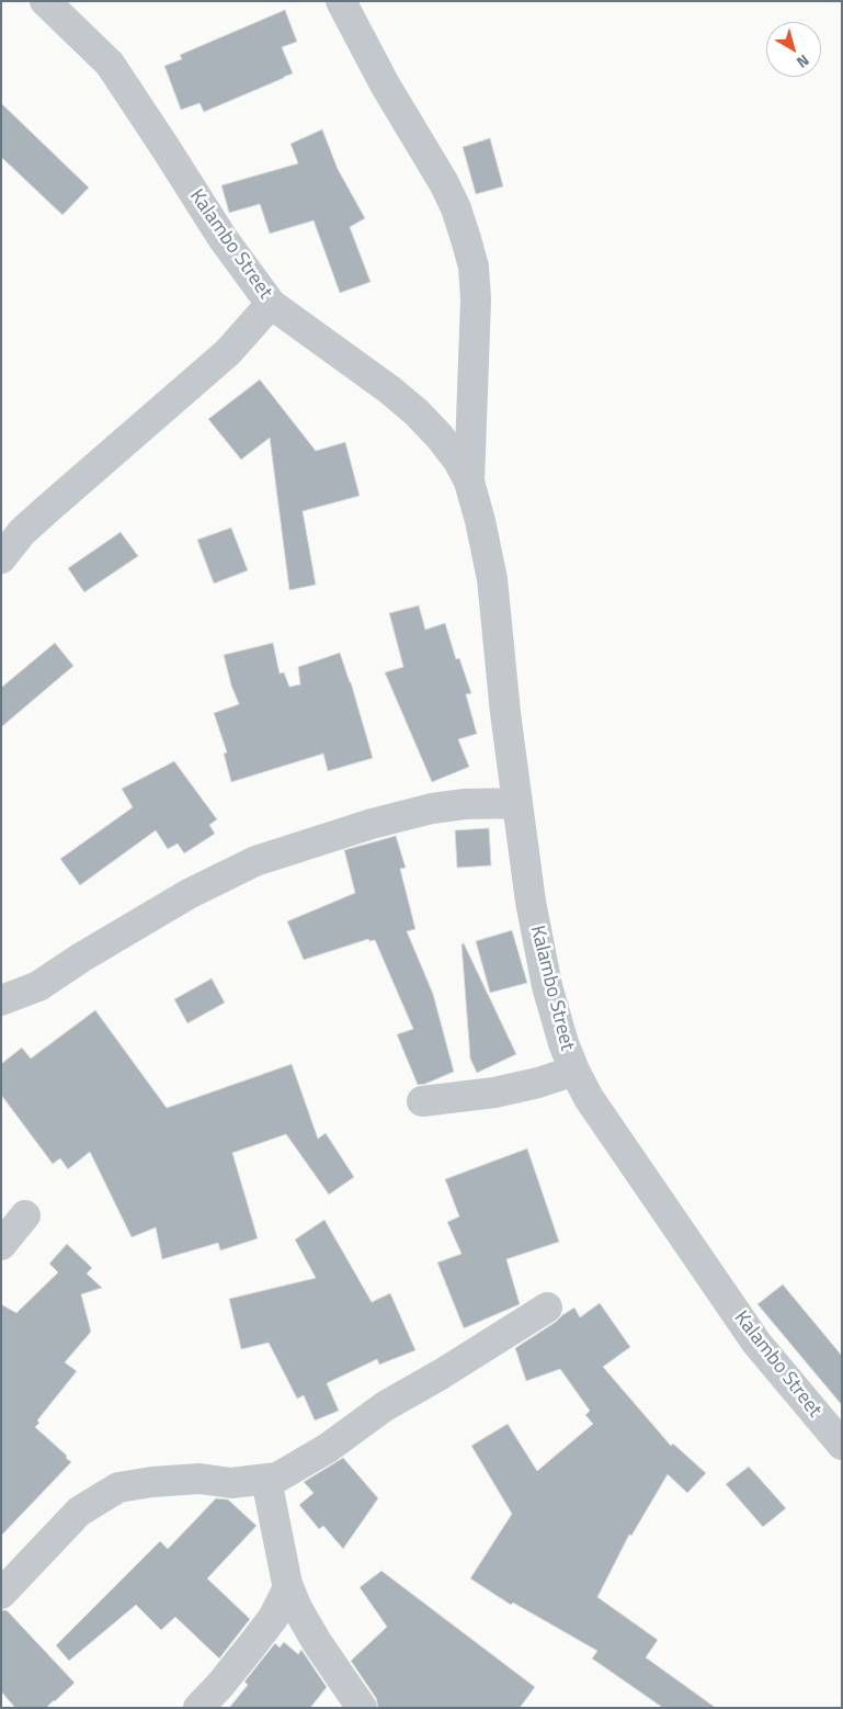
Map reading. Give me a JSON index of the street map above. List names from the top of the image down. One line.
{"streets":{"street":["Kalambo Street"]},"north":"bottom right"}
